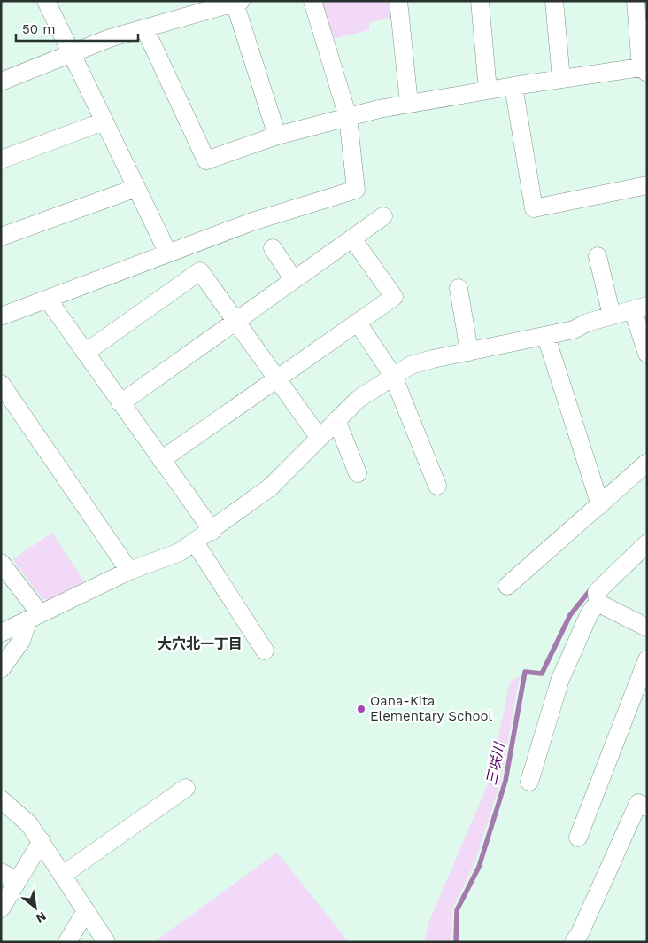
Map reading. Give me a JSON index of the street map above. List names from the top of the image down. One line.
{"districts":["大穴北一丁目"],"water":["三咲川"],"places":["Oana-Kita Elementary School"],"scale_bar":"50 m","north":"bottom right"}
